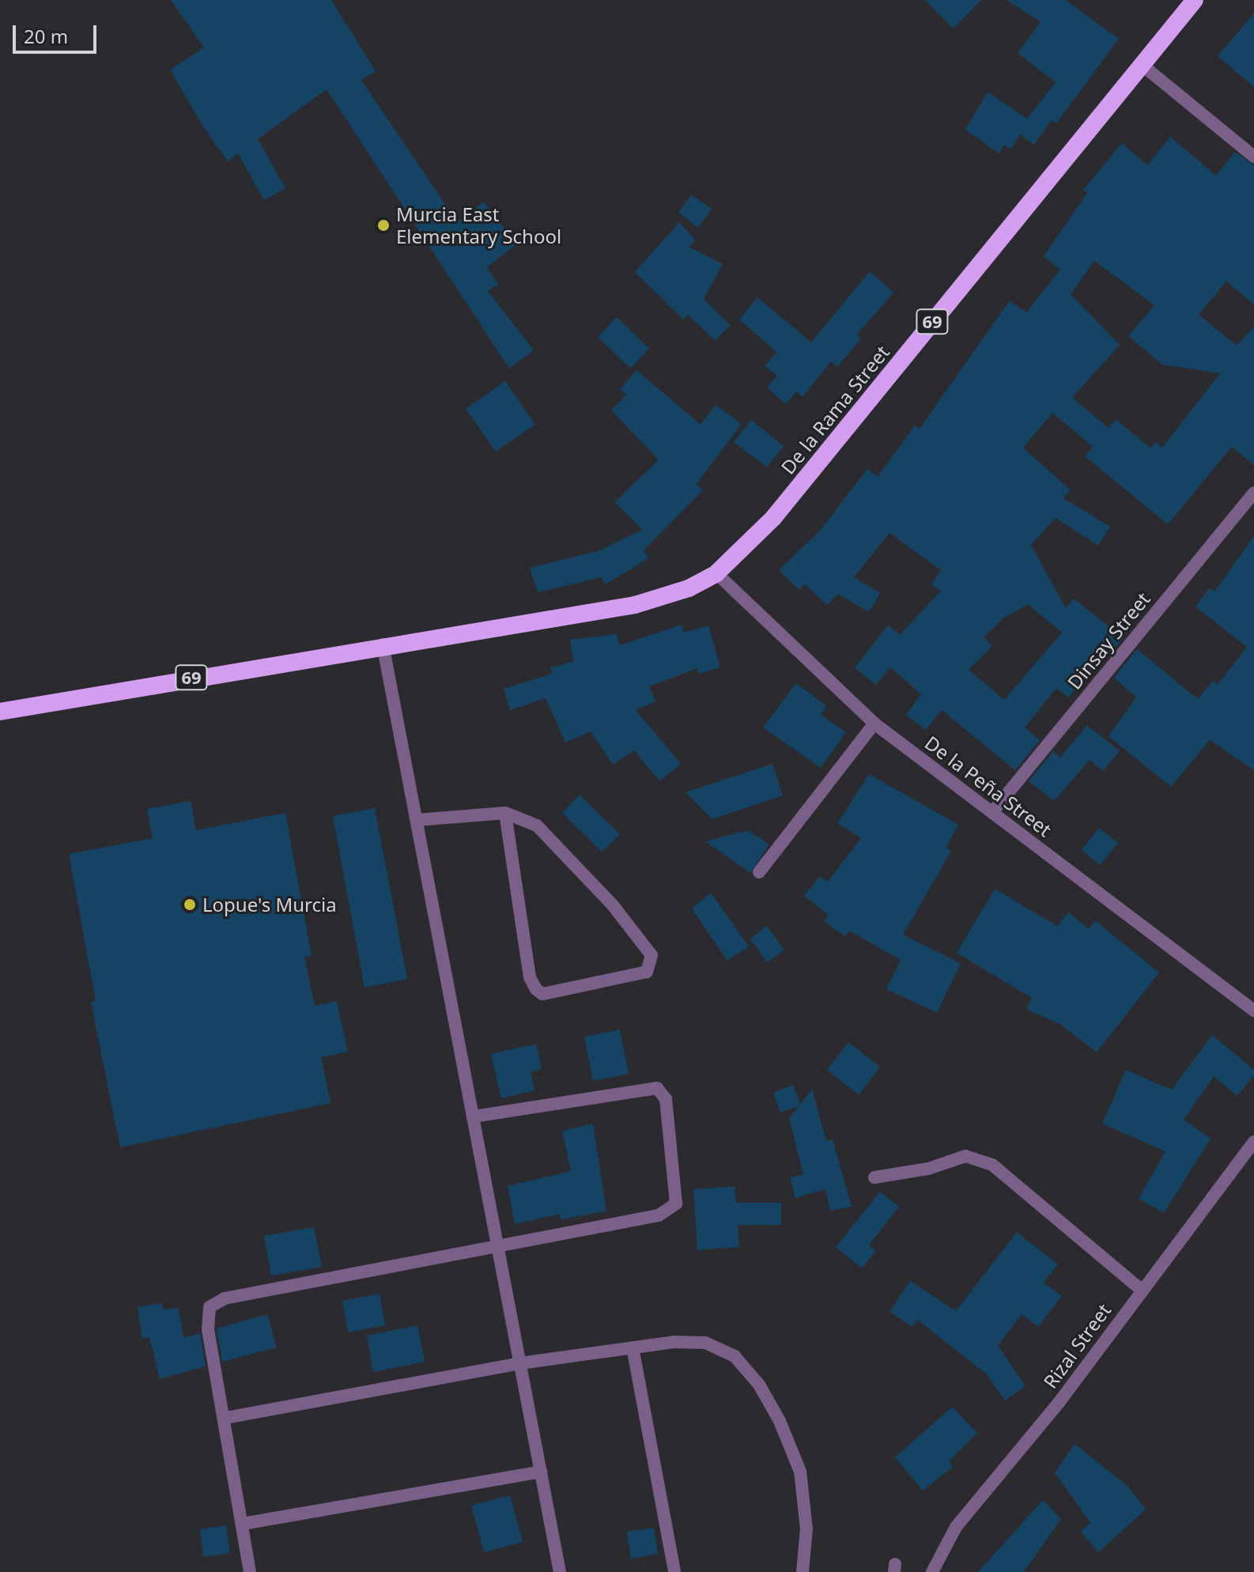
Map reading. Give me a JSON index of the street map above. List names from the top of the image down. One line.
{"streets":{"highway":["69","De la Rama Street"],"street":["Dinsay Street","De la Peña Street","Rizal Street"]},"crossings":[["69","De la Rama Street"],["De la Rama Street","De la Peña Street"],["Dinsay Street","De la Peña Street"]],"places":["Murcia East Elementary School","Lopue's Murcia"],"scale_bar":"20 m"}
